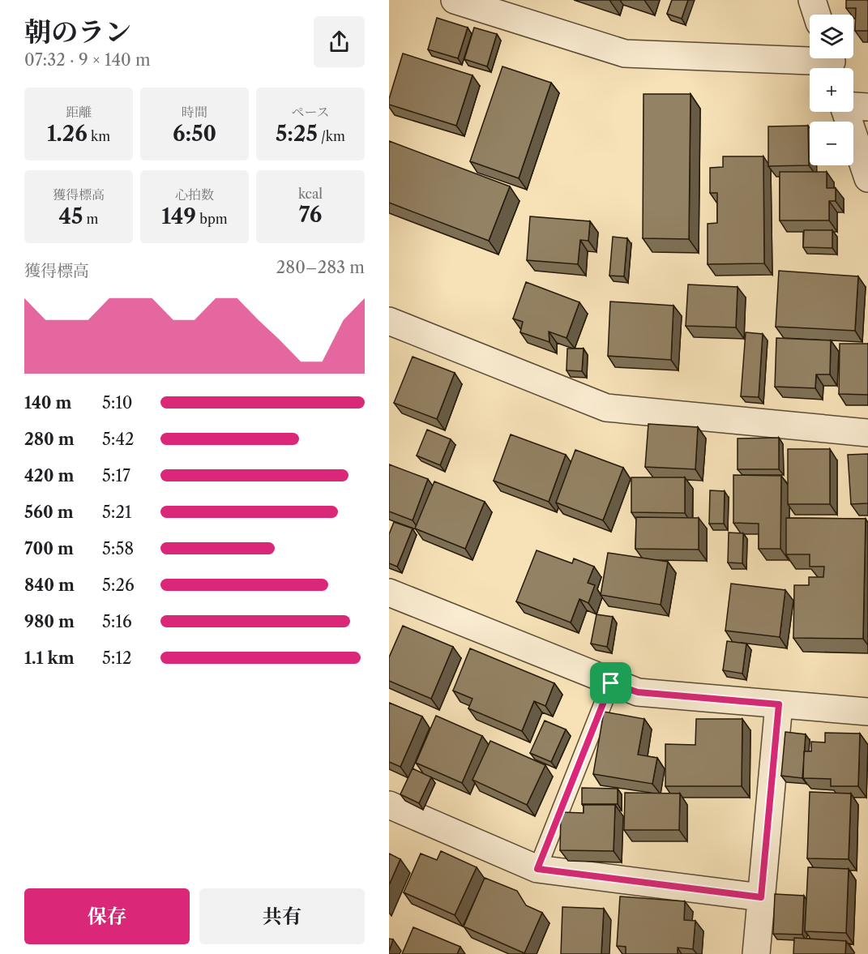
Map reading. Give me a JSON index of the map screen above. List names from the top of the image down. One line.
{"page":{"heading":["朝のラン","07:32 · 9 × 140 m"],"map_buttons":["+","−"],"stats":[["距離","1.26 km"],["時間","6:50"],["ペース","5:25 /km"],["獲得標高","45 m"],["心拍数","149 bpm"],["kcal","76"]],"chart":["獲得標高","280–283 m"],"list":[{"name":"140 m","note":"5:10"},{"name":"280 m","note":"5:42"},{"name":"420 m","note":"5:17"},{"name":"560 m","note":"5:21"},{"name":"700 m","note":"5:58"},{"name":"840 m","note":"5:26"},{"name":"980 m","note":"5:16"},{"name":"1.1 km","note":"5:12"}],"buttons":["保存","共有"]}}
